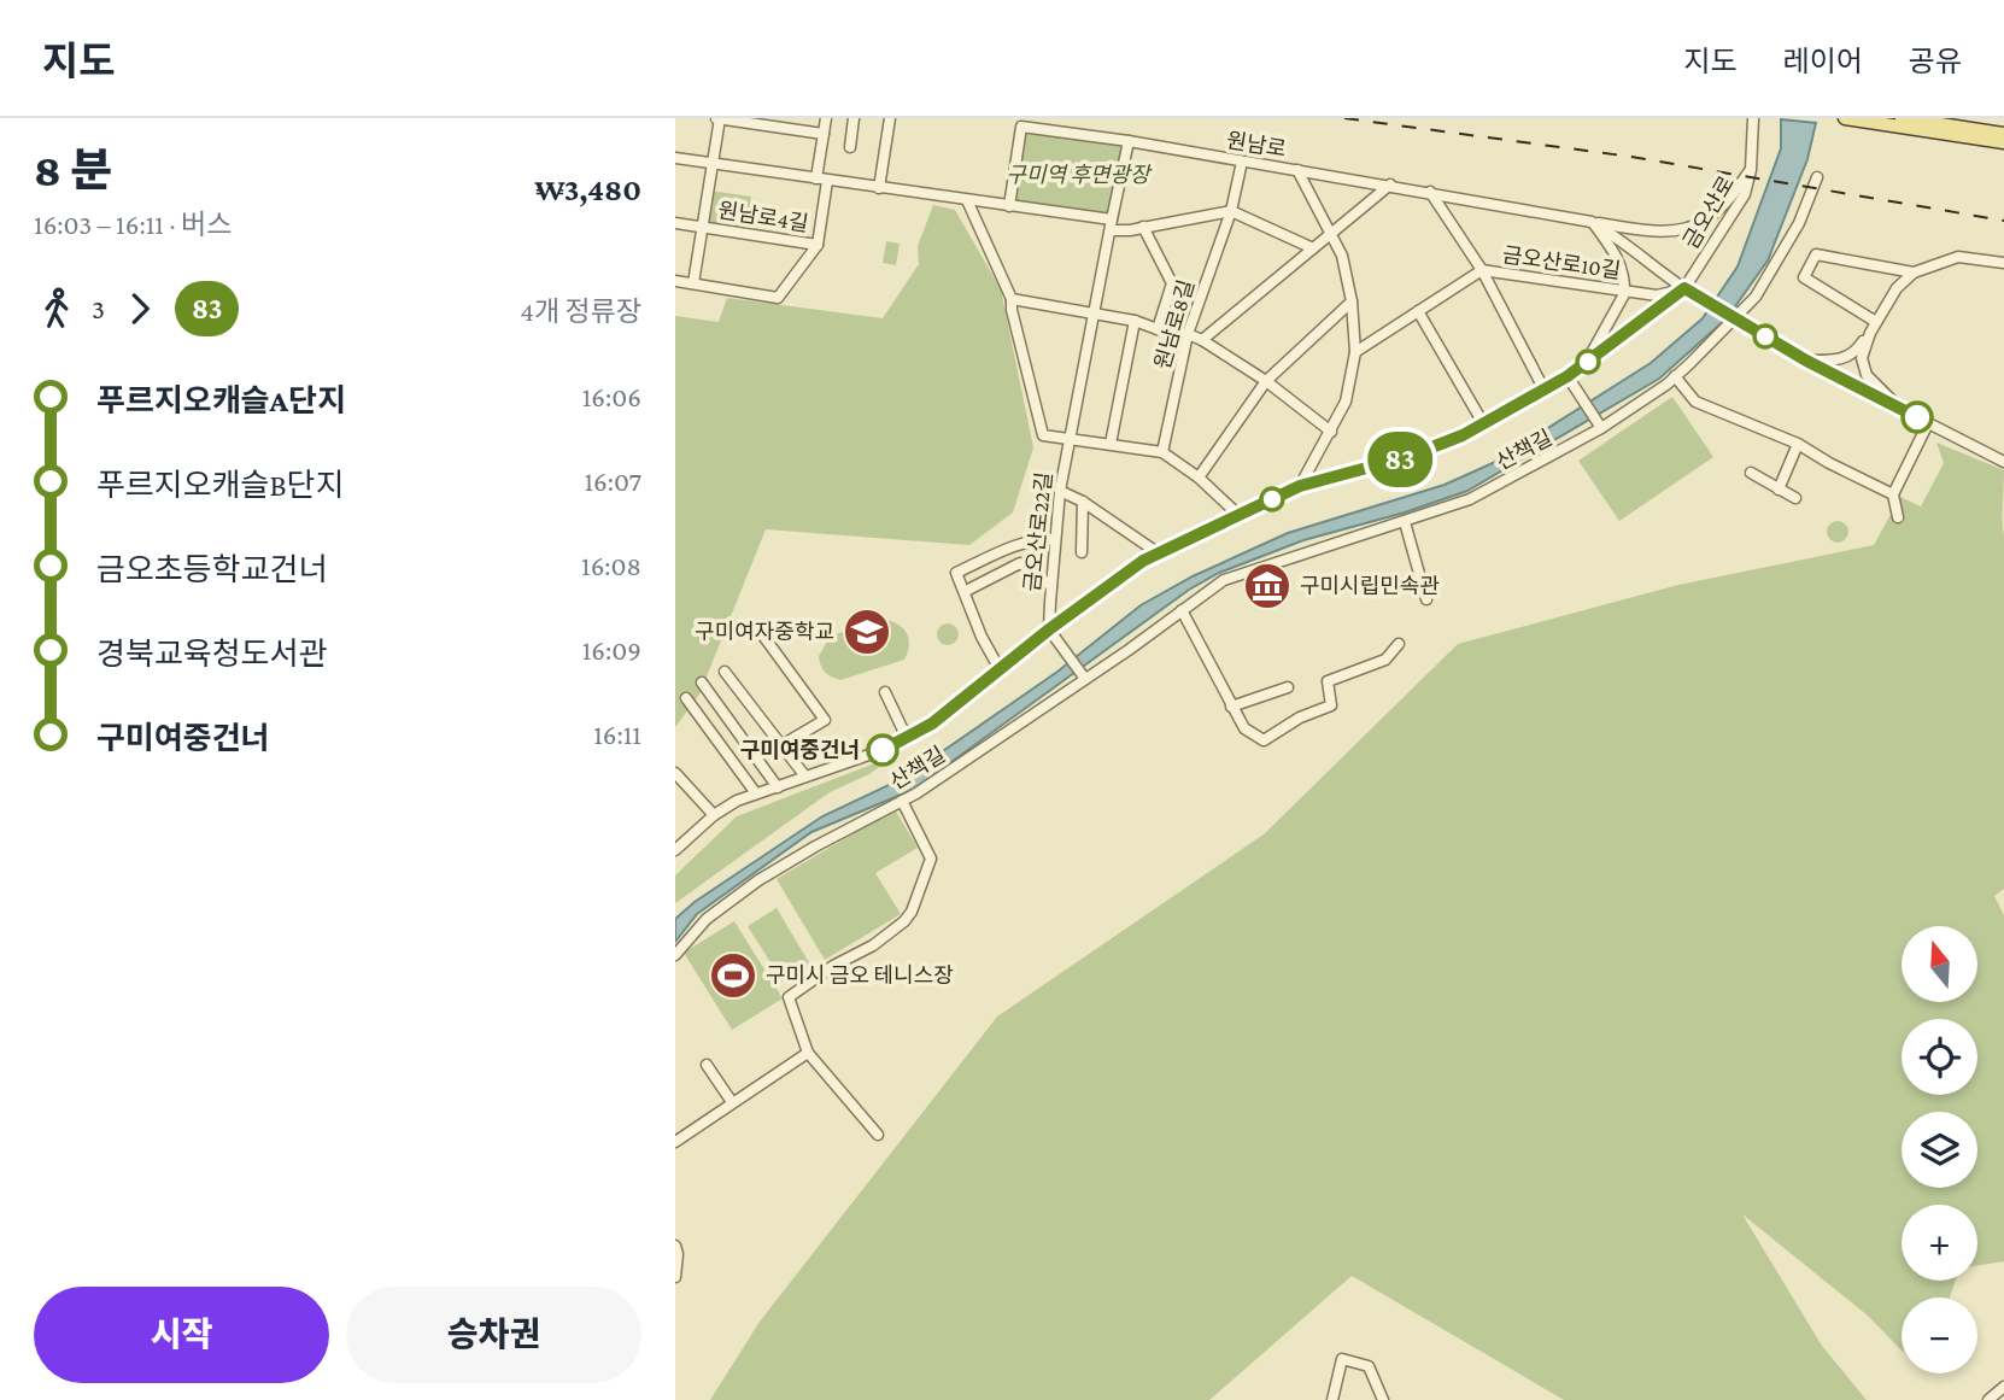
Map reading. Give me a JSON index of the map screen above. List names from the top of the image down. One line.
{"streets":{"street":["원남로","금오산로","원남로4길","금오산로10길","원남로8길","산책길","금오산로22길"]},"crossings":[["원남로","금오산로"],["원남로","금오산로10길"],["원남로","원남로8길"],["원남로","산책길"],["금오산로","금오산로10길"],["금오산로","금오산로22길"]],"parks":["구미역 후면광장"],"places":{"museum":["구미시립민속관"],"school or university":["구미여자중학교"],"other":["구미여중건너"],"sports":["구미시 금오 테니스장"]},"lines":["bus line 83"],"north":"top","page":{"header":"지도","nav":["지도","레이어","공유"],"heading":["8 분","16:03 – 16:11 · 버스","₩3,480"],"on_map":"83","legs":["3","83","4개 정류장"],"list":[{"name":"푸르지오캐슬A단지","value":"16:06"},{"name":"푸르지오캐슬B단지","value":"16:07"},{"name":"금오초등학교건너","value":"16:08"},{"name":"경북교육청도서관","value":"16:09"},{"name":"구미여중건너","value":"16:11"}],"map_buttons":["+","−"],"buttons":["시작","승차권"]}}
